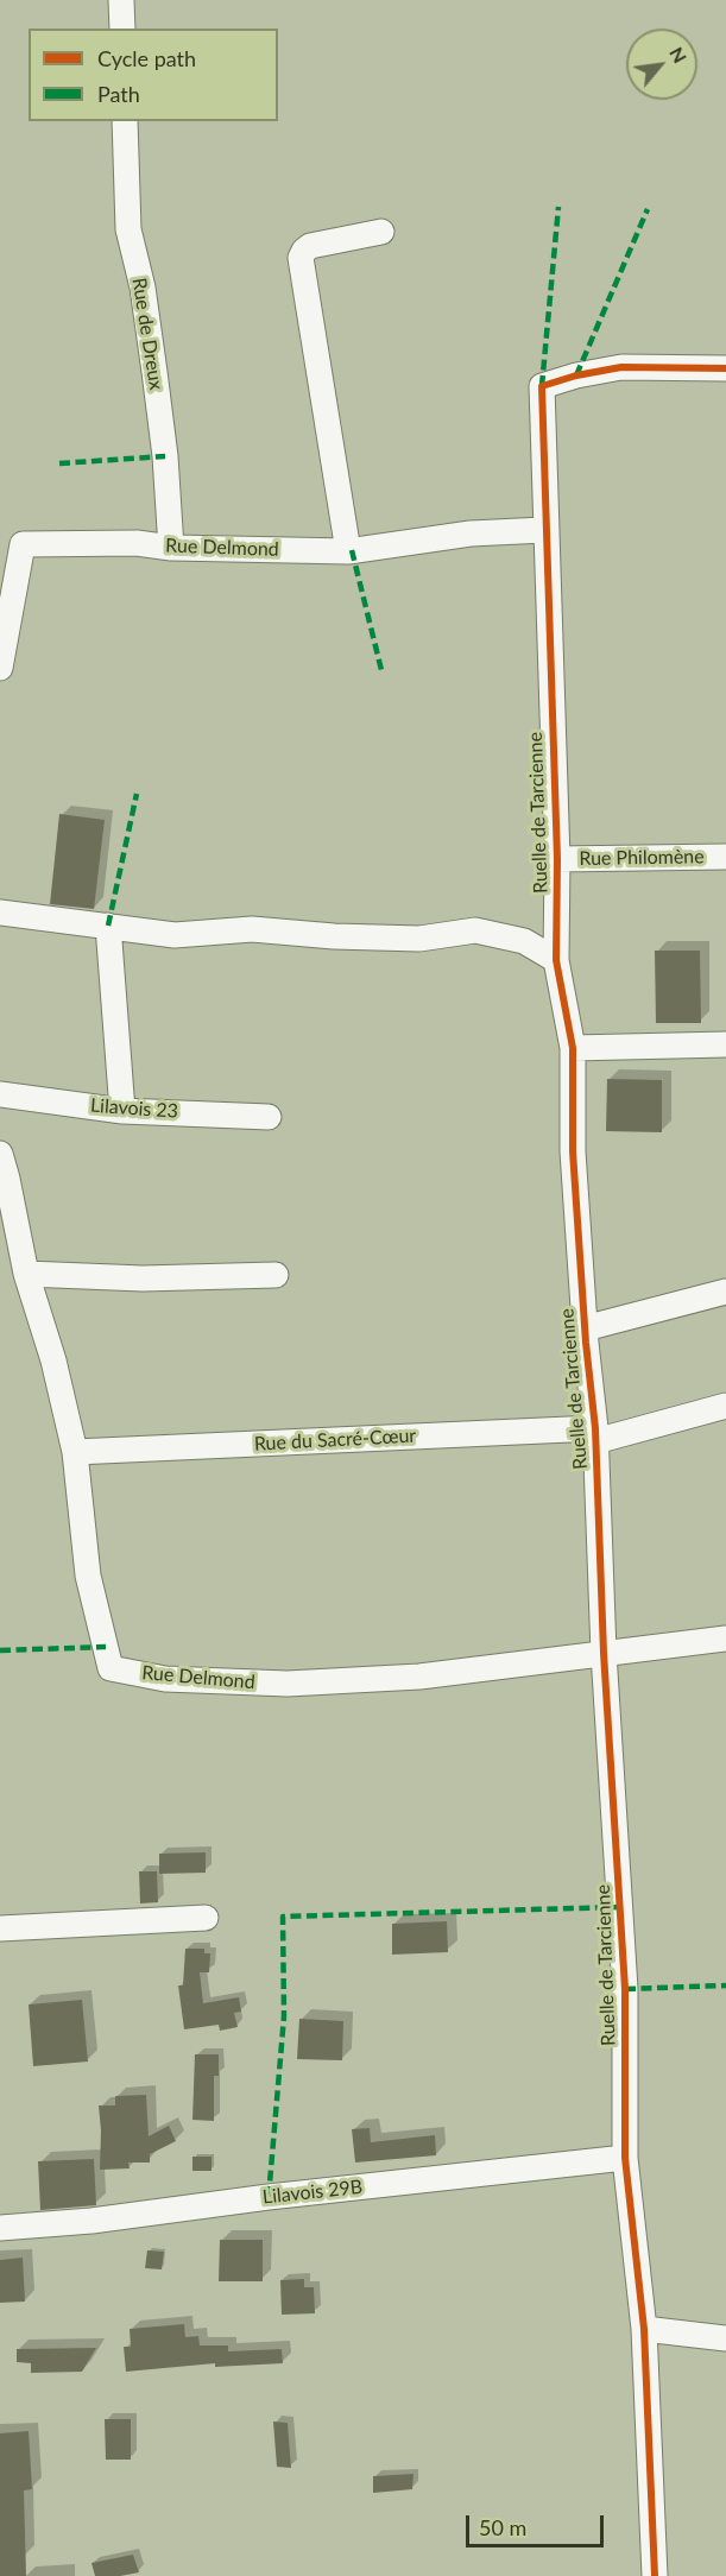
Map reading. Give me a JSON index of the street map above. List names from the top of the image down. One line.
{"streets":{"street":["Rue de Dreux","Rue Delmond","Ruelle de Tarcienne","Rue Philomène","Lilavois 23","Rue du Sacré-Cœur","Lilavois 29B"]},"crossings":[["Rue de Dreux","Rue Delmond"],["Rue Delmond","Ruelle de Tarcienne"],["Rue Delmond","Rue du Sacré-Cœur"],["Ruelle de Tarcienne","Rue Philomène"],["Ruelle de Tarcienne","Rue du Sacré-Cœur"],["Ruelle de Tarcienne","Lilavois 29B"]],"legend":["Cycle path","Path"],"scale_bar":"50 m","north":"top right"}
